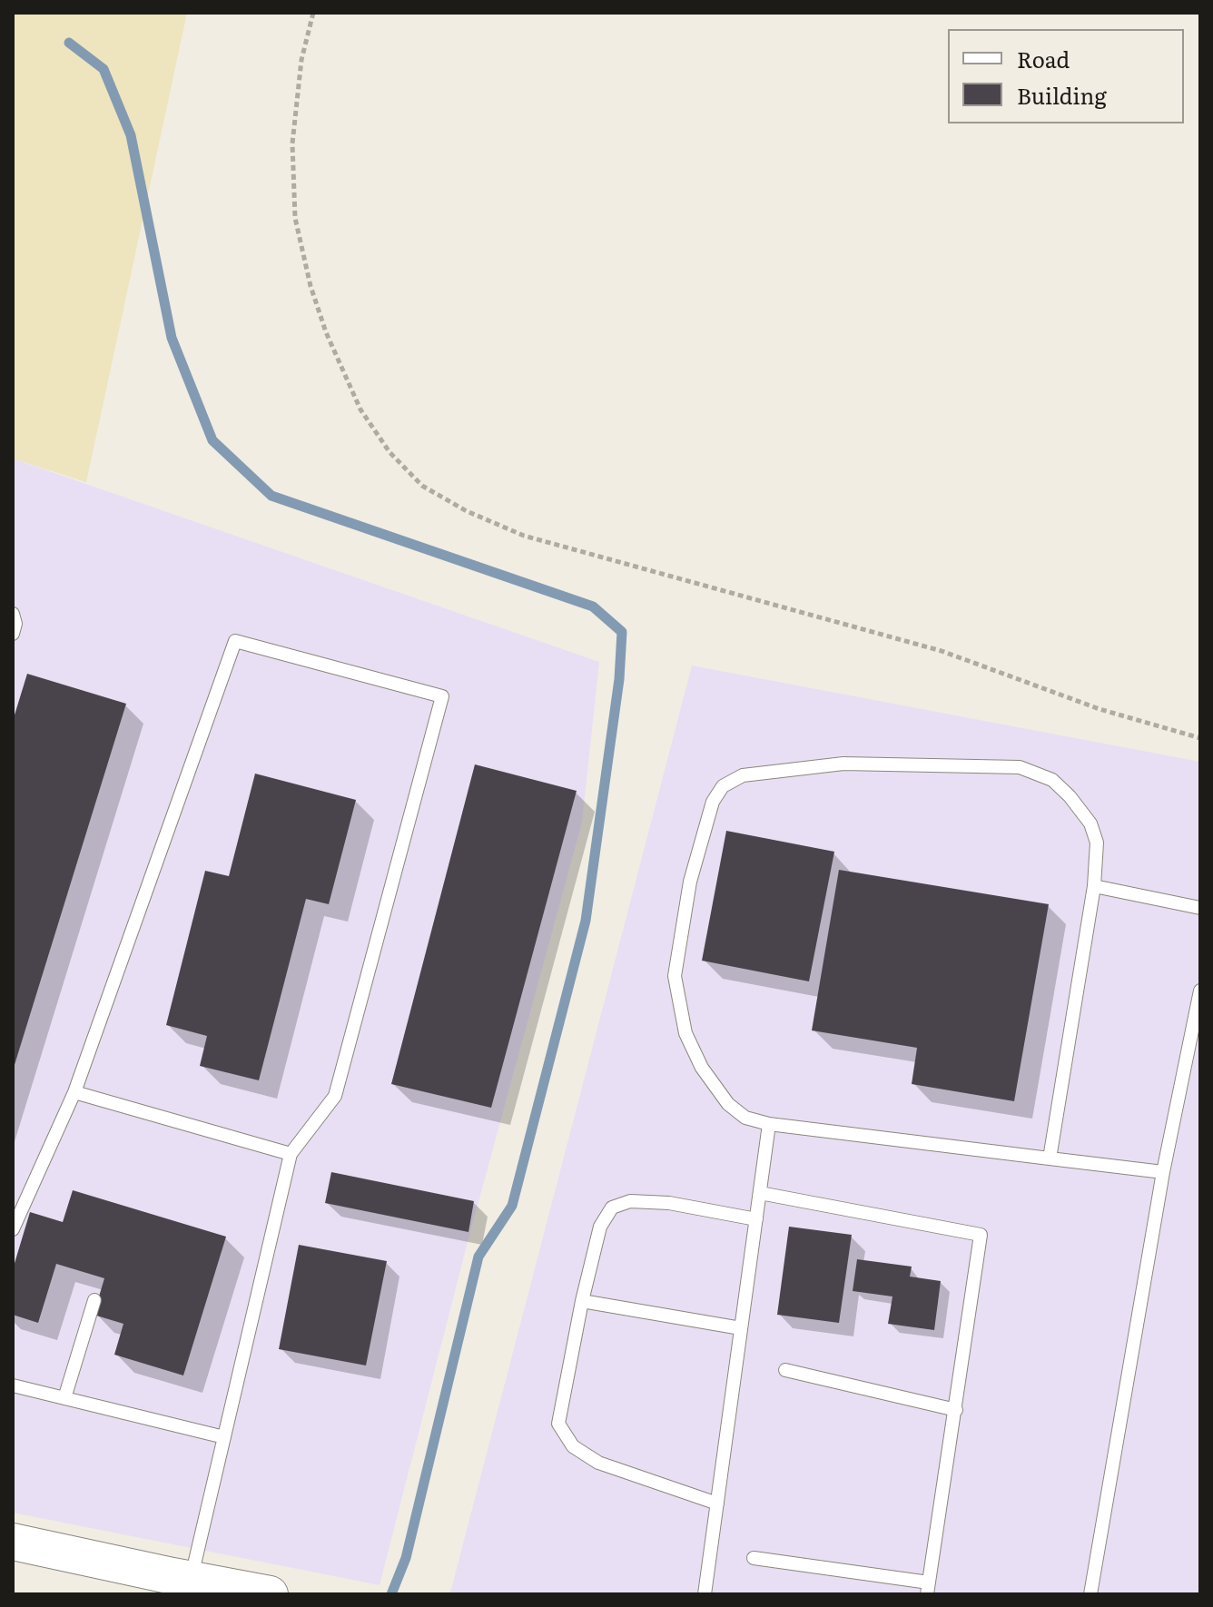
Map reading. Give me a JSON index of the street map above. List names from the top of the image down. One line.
{"legend":["Road","Building"]}
